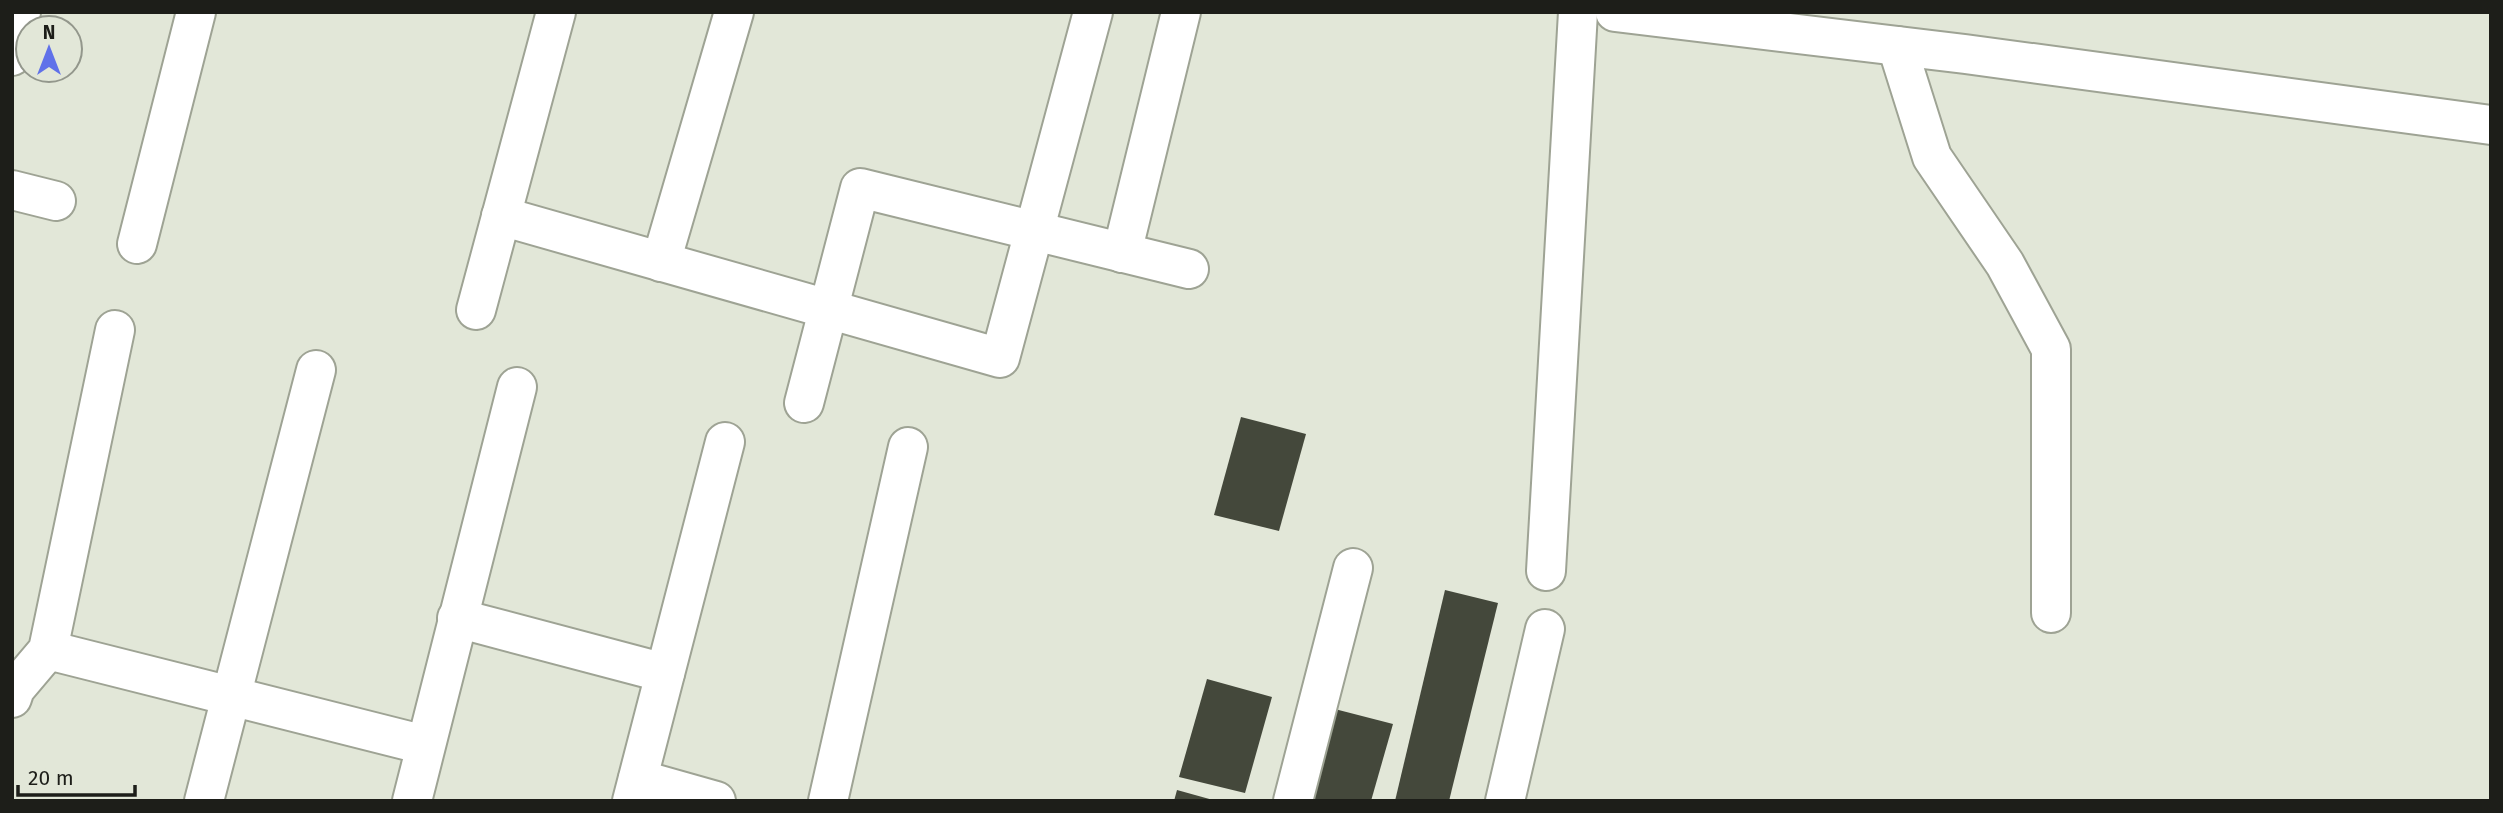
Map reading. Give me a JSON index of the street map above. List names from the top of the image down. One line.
{"scale_bar":"20 m","north":"top"}
